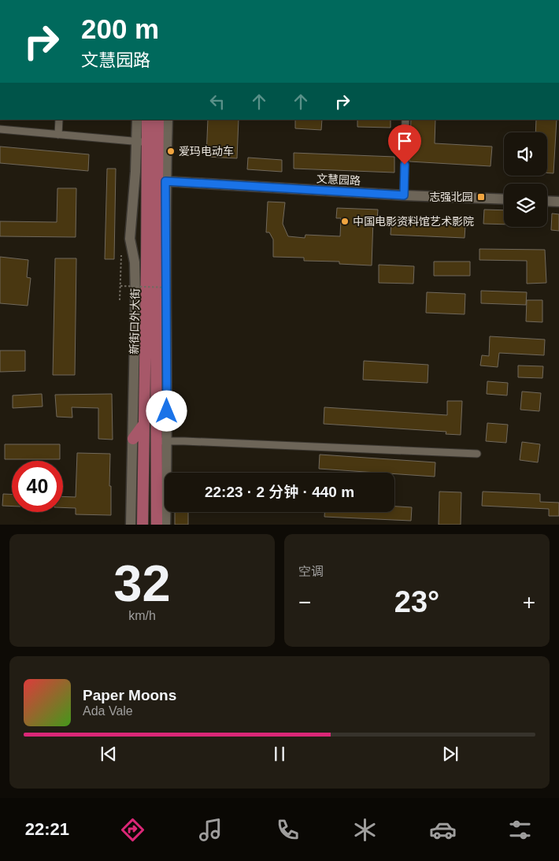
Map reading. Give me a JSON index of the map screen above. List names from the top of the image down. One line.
{"streets":{"main road":["新街口外大街"],"street":["文慧园路"]},"crossings":[["文慧园路","新街口外大街"]],"places":{"other":["爱玛电动车","中国电影资料馆艺术影院"],"transit":["志强北园"]},"page":{"turn":["200 m","文慧园路"],"limit":"40","trip":"22:23 · 2 分钟 · 440 m","tile":[["32","km/h"],"空调"],"heat":["−","23°","+"],"song":["Paper Moons","Ada Vale"],"tabs":"22:21"}}
